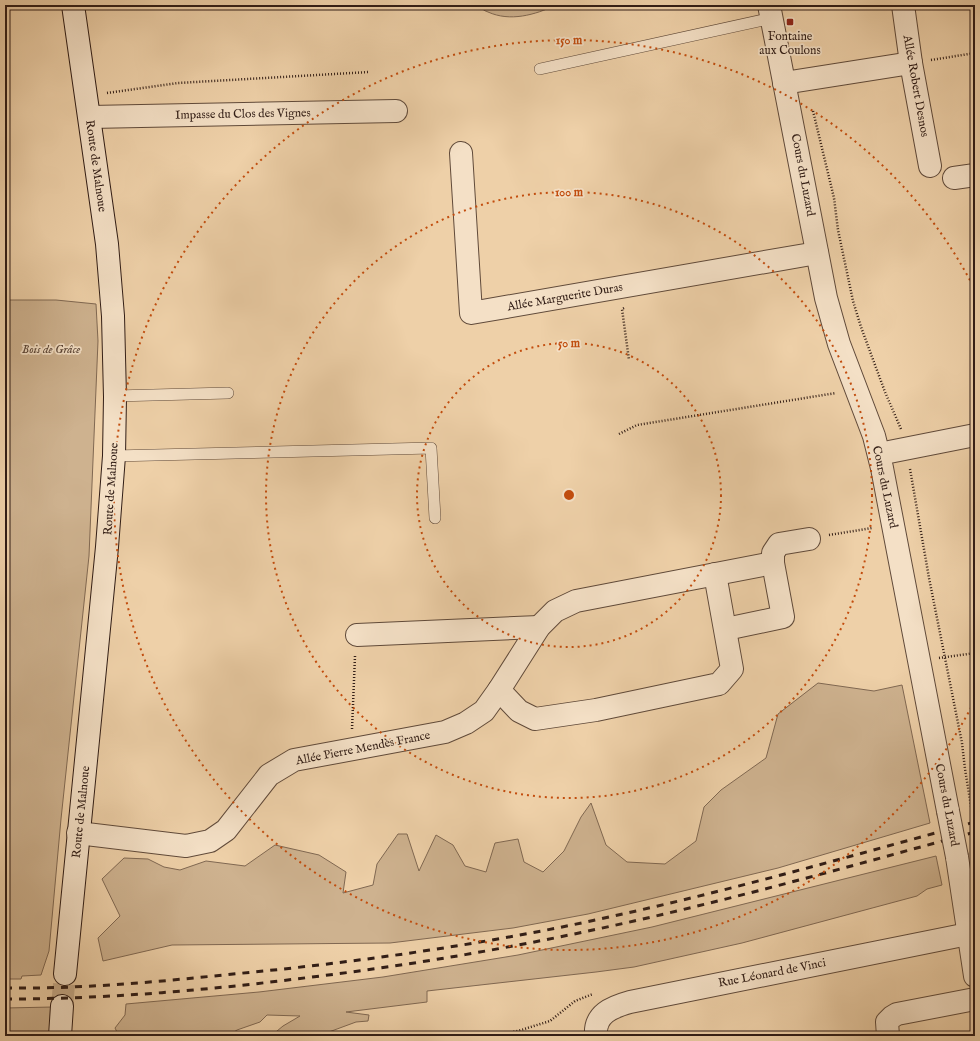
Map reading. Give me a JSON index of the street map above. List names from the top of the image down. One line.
{"streets":{"street":["Allée Robert Desnos","Impasse du Clos des Vignes","Route de Malnoue","Cours du Luzard","Allée Marguerite Duras","Allée Pierre Mendès France","Rue Léonard de Vinci"]},"crossings":[["Impasse du Clos des Vignes","Route de Malnoue"],["Route de Malnoue","Allée Pierre Mendès France"],["Cours du Luzard","Allée Marguerite Duras"],["Cours du Luzard","Rue Léonard de Vinci"]],"parks":["Bois de Grâce"],"places":{"transit":["Fontaine aux Coulons"]},"rings":["150 m","100 m","50 m"]}
